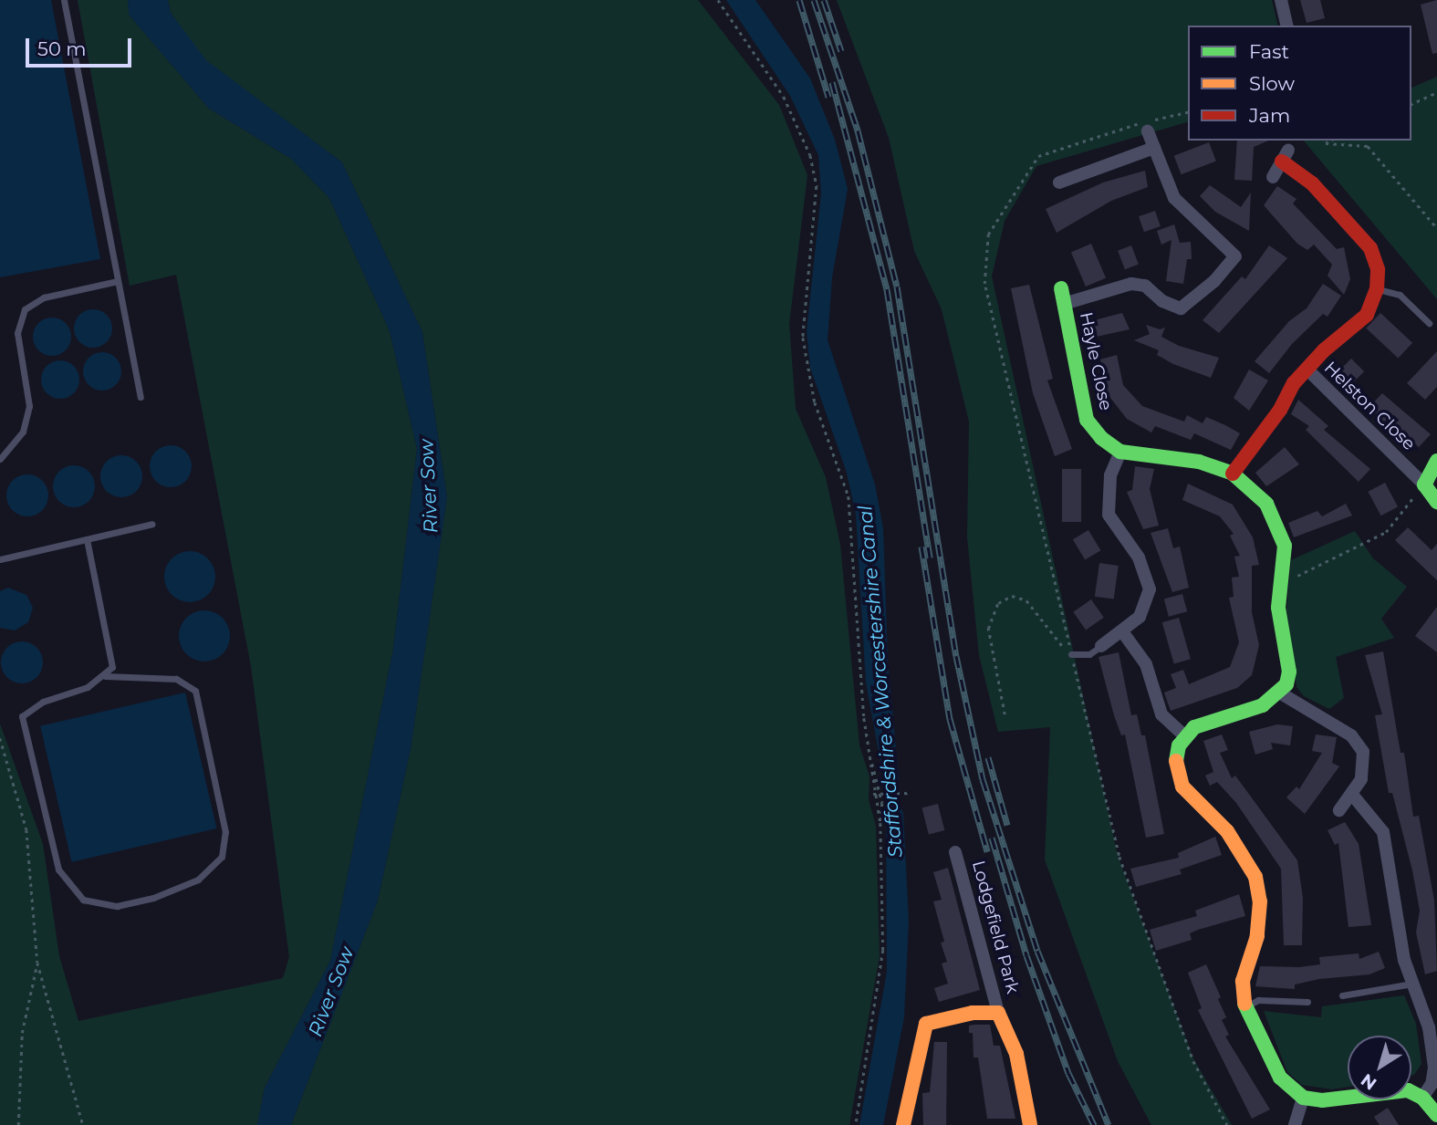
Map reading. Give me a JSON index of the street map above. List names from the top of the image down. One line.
{"streets":{"street":["Hayle Close","Helston Close","Lodgefield Park"]},"water":["River Sow","Staffordshire & Worcestershire Canal"],"legend":["Fast","Slow","Jam"],"scale_bar":"50 m","north":"bottom left"}
